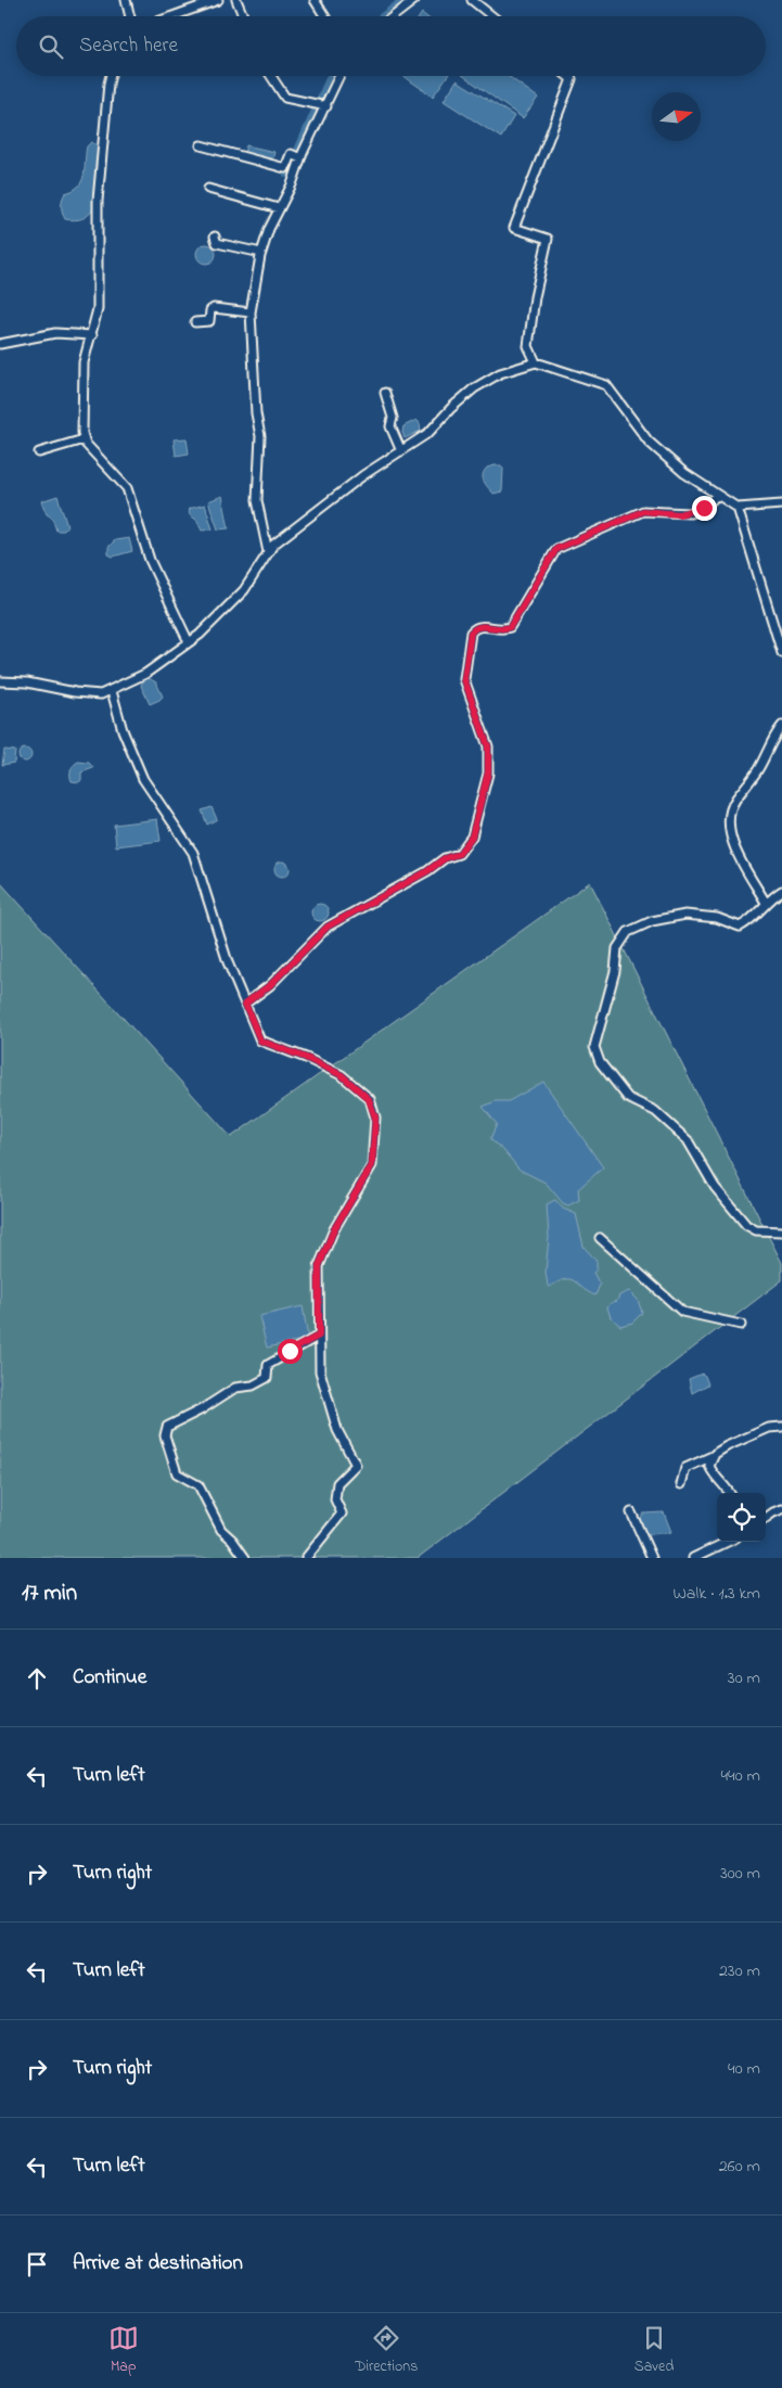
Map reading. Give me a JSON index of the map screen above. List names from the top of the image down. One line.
{"north":"right","page":{"search":"Search here","heading":["17 min","Walk · 1.3 km"],"list":[["Continue","30 m"],["Turn left","440 m"],["Turn right","300 m"],["Turn left","230 m"],["Turn right","40 m"],["Turn left","260 m"],"Arrive at destination"],"nav":["Map","Directions","Saved"]}}
